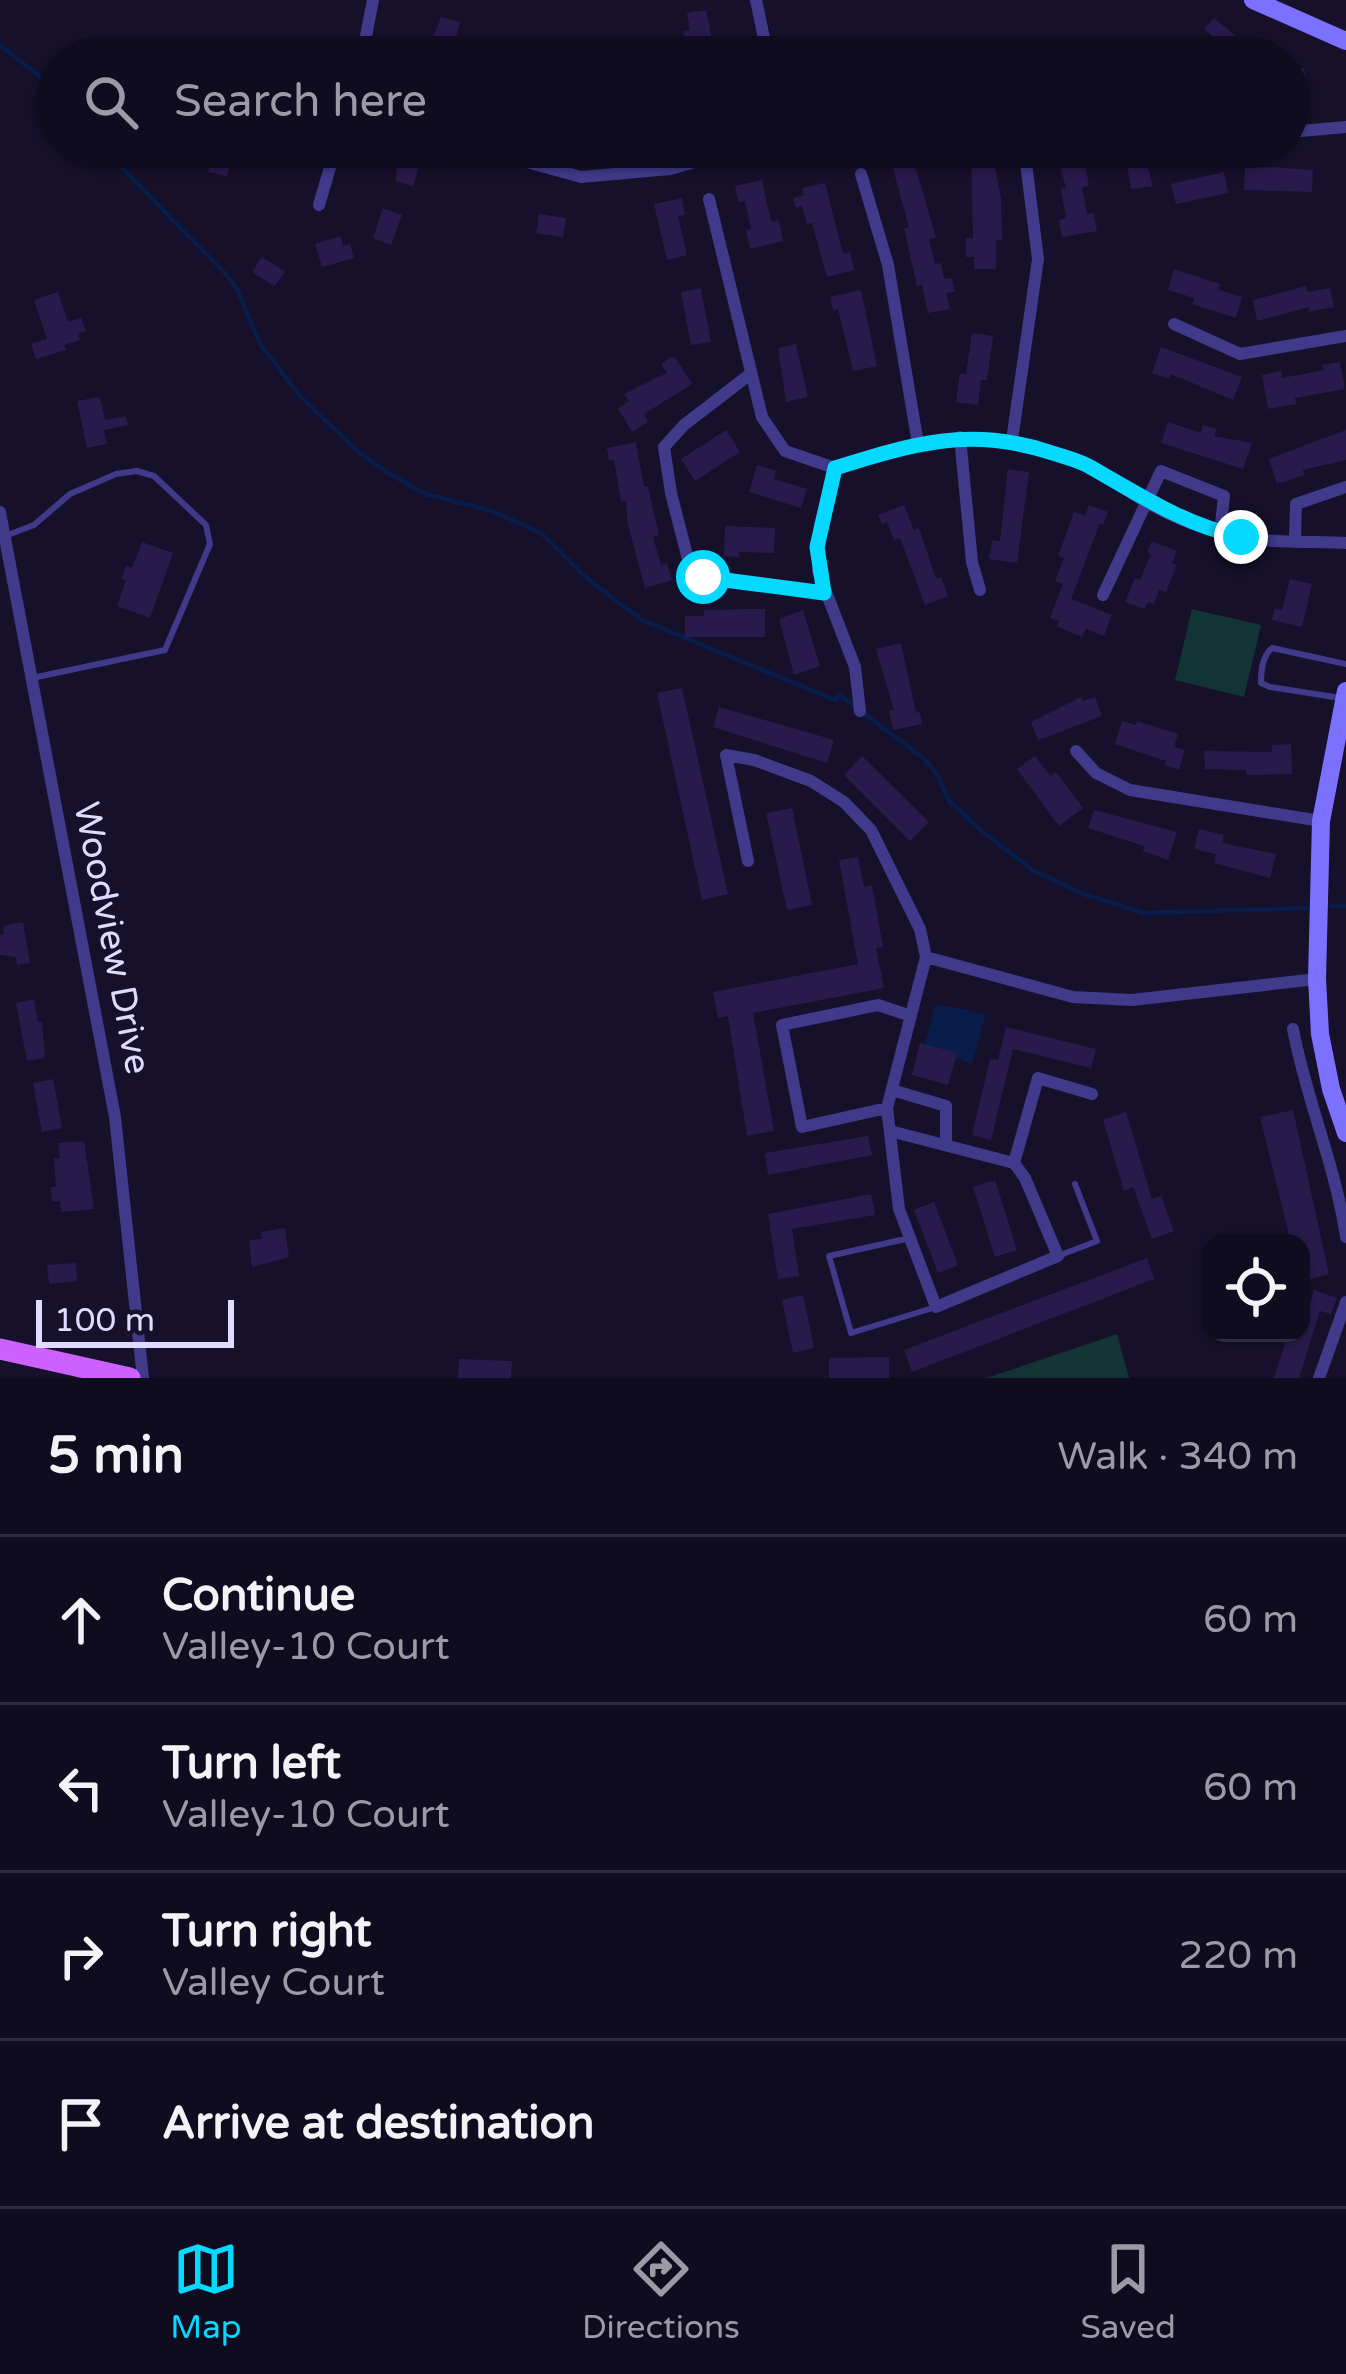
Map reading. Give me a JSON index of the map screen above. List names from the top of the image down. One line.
{"streets":{"street":["Woodview Drive"]},"scale_bar":"100 m","page":{"search":"Search here","scale":"100 m","heading":["5 min","Walk · 340 m"],"list":[["Continue","Valley-10 Court","60 m"],["Turn left","Valley-10 Court","60 m"],["Turn right","Valley Court","220 m"],"Arrive at destination"],"nav":["Map","Directions","Saved"]}}
